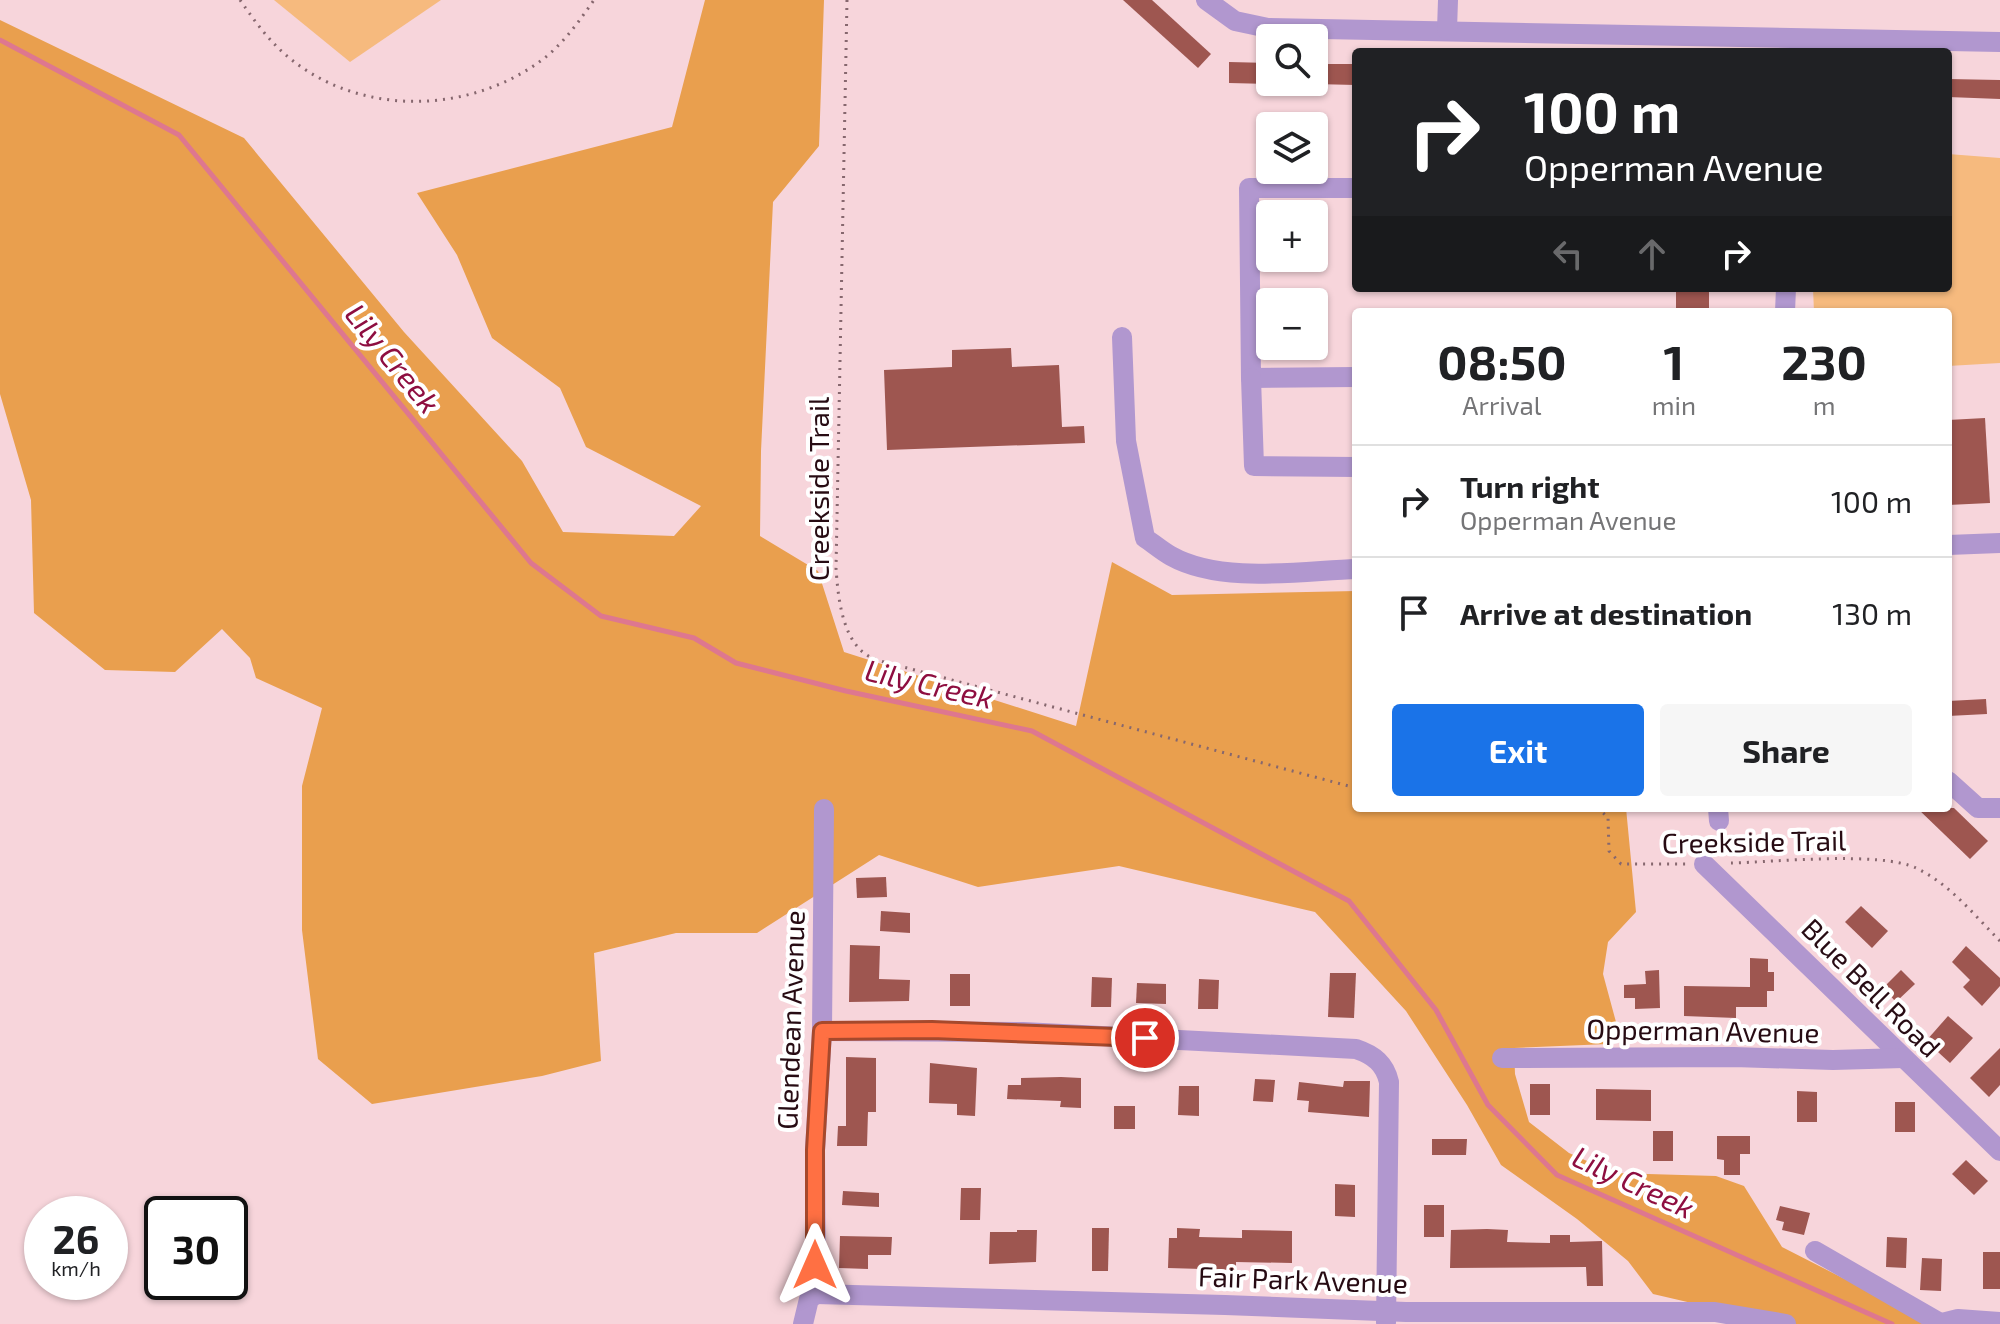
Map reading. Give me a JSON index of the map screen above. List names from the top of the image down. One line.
{"streets":{"street":["Blue Bell Road","Glendean Avenue","Opperman Avenue","Fair Park Avenue"],"path":["Creekside Trail"]},"crossings":[["Creekside Trail","Blue Bell Road"],["Blue Bell Road","Opperman Avenue"],["Glendean Avenue","Fair Park Avenue"]],"water":["Lily Creek"],"page":{"map_buttons":["+","−"],"turn":["100 m","Opperman Avenue"],"eta":["08:50","Arrival","1","min","230","m"],"list":[{"name":"Turn right","note":"Opperman Avenue","value":"100 m"},{"name":"Arrive at destination","value":"130 m"}],"buttons":["Exit","Share"],"speed":"26 km/h","limit":"30"}}
